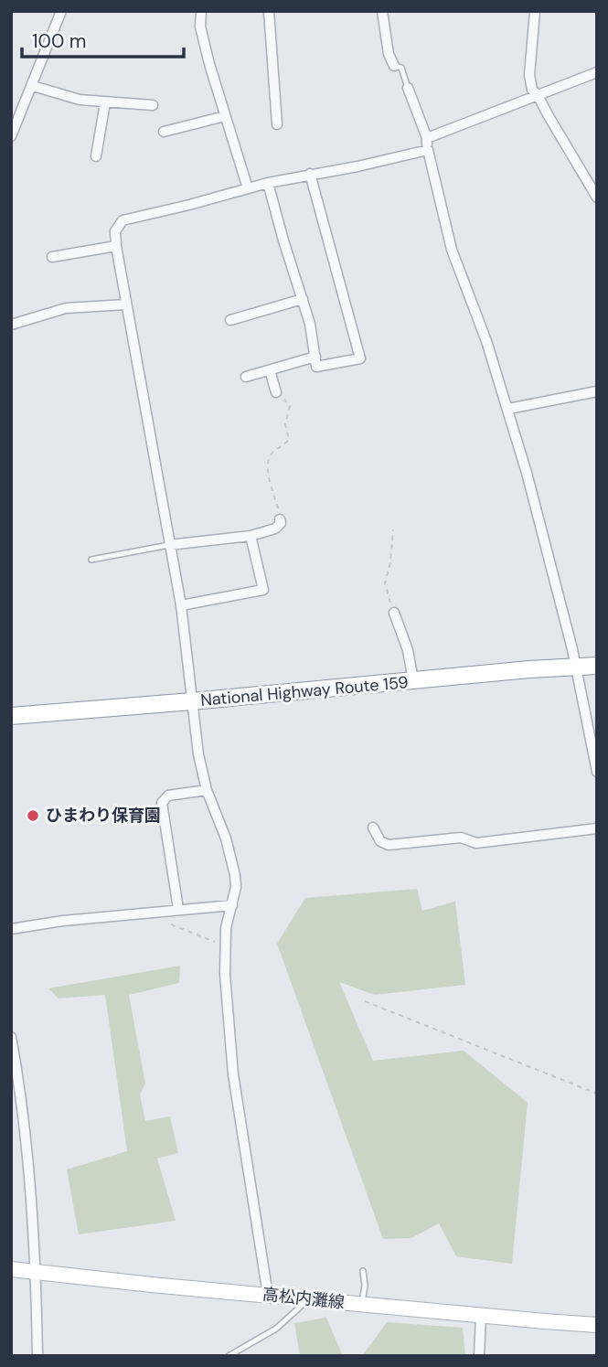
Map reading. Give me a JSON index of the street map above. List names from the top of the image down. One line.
{"streets":{"highway":["National Highway Route 159"],"main road":["高松内灘線"]},"places":["ひまわり保育園"],"scale_bar":"100 m"}
